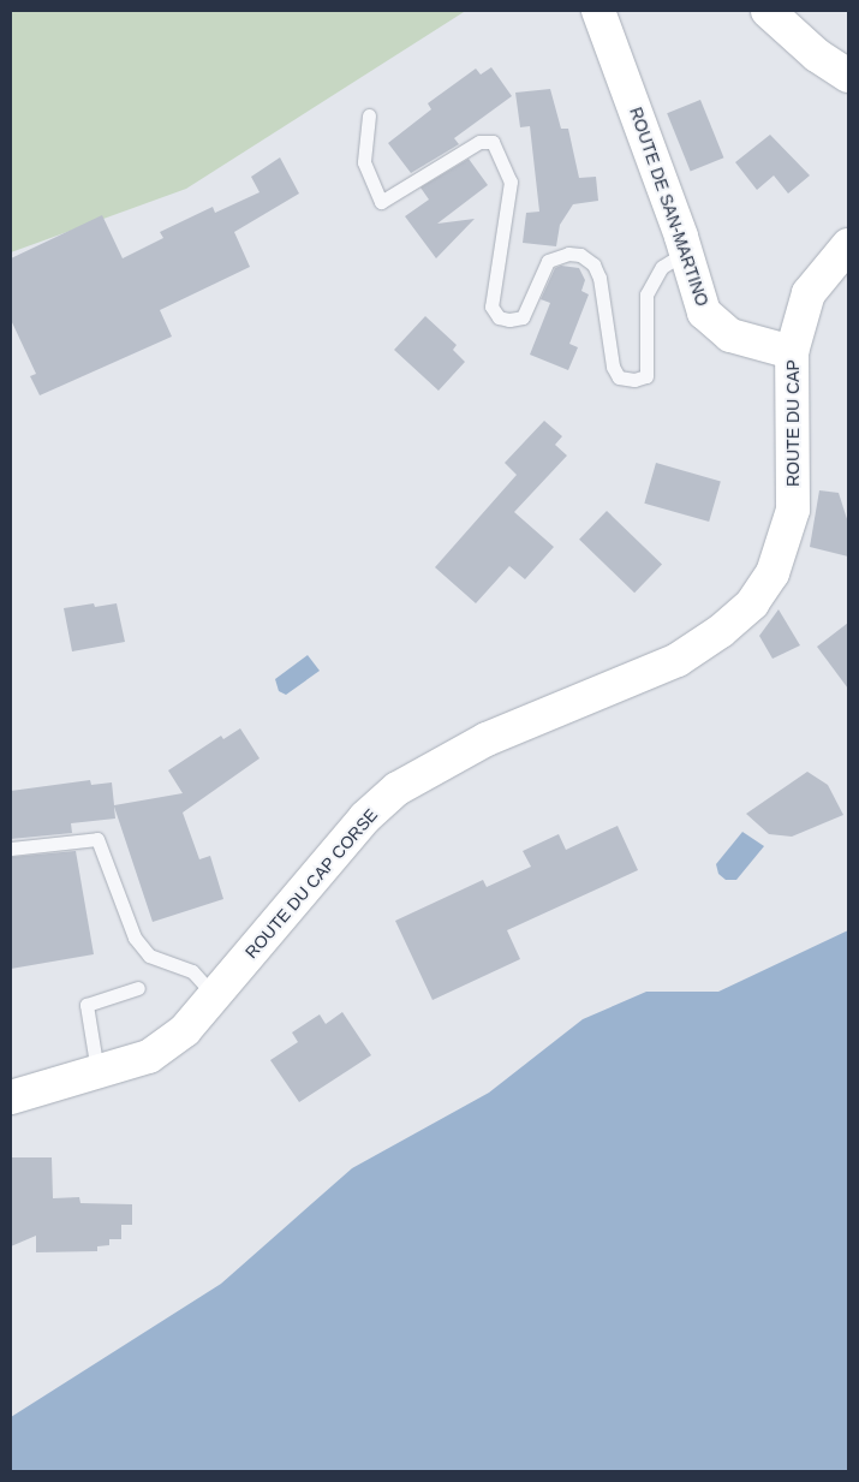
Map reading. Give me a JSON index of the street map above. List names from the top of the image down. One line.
{"streets":{"main road":["ROUTE DE SAN-MARTINO","ROUTE DU CAP","ROUTE DU CAP CORSE"]},"crossings":[["ROUTE DE SAN-MARTINO","ROUTE DU CAP"],["ROUTE DU CAP","ROUTE DU CAP CORSE"]]}
